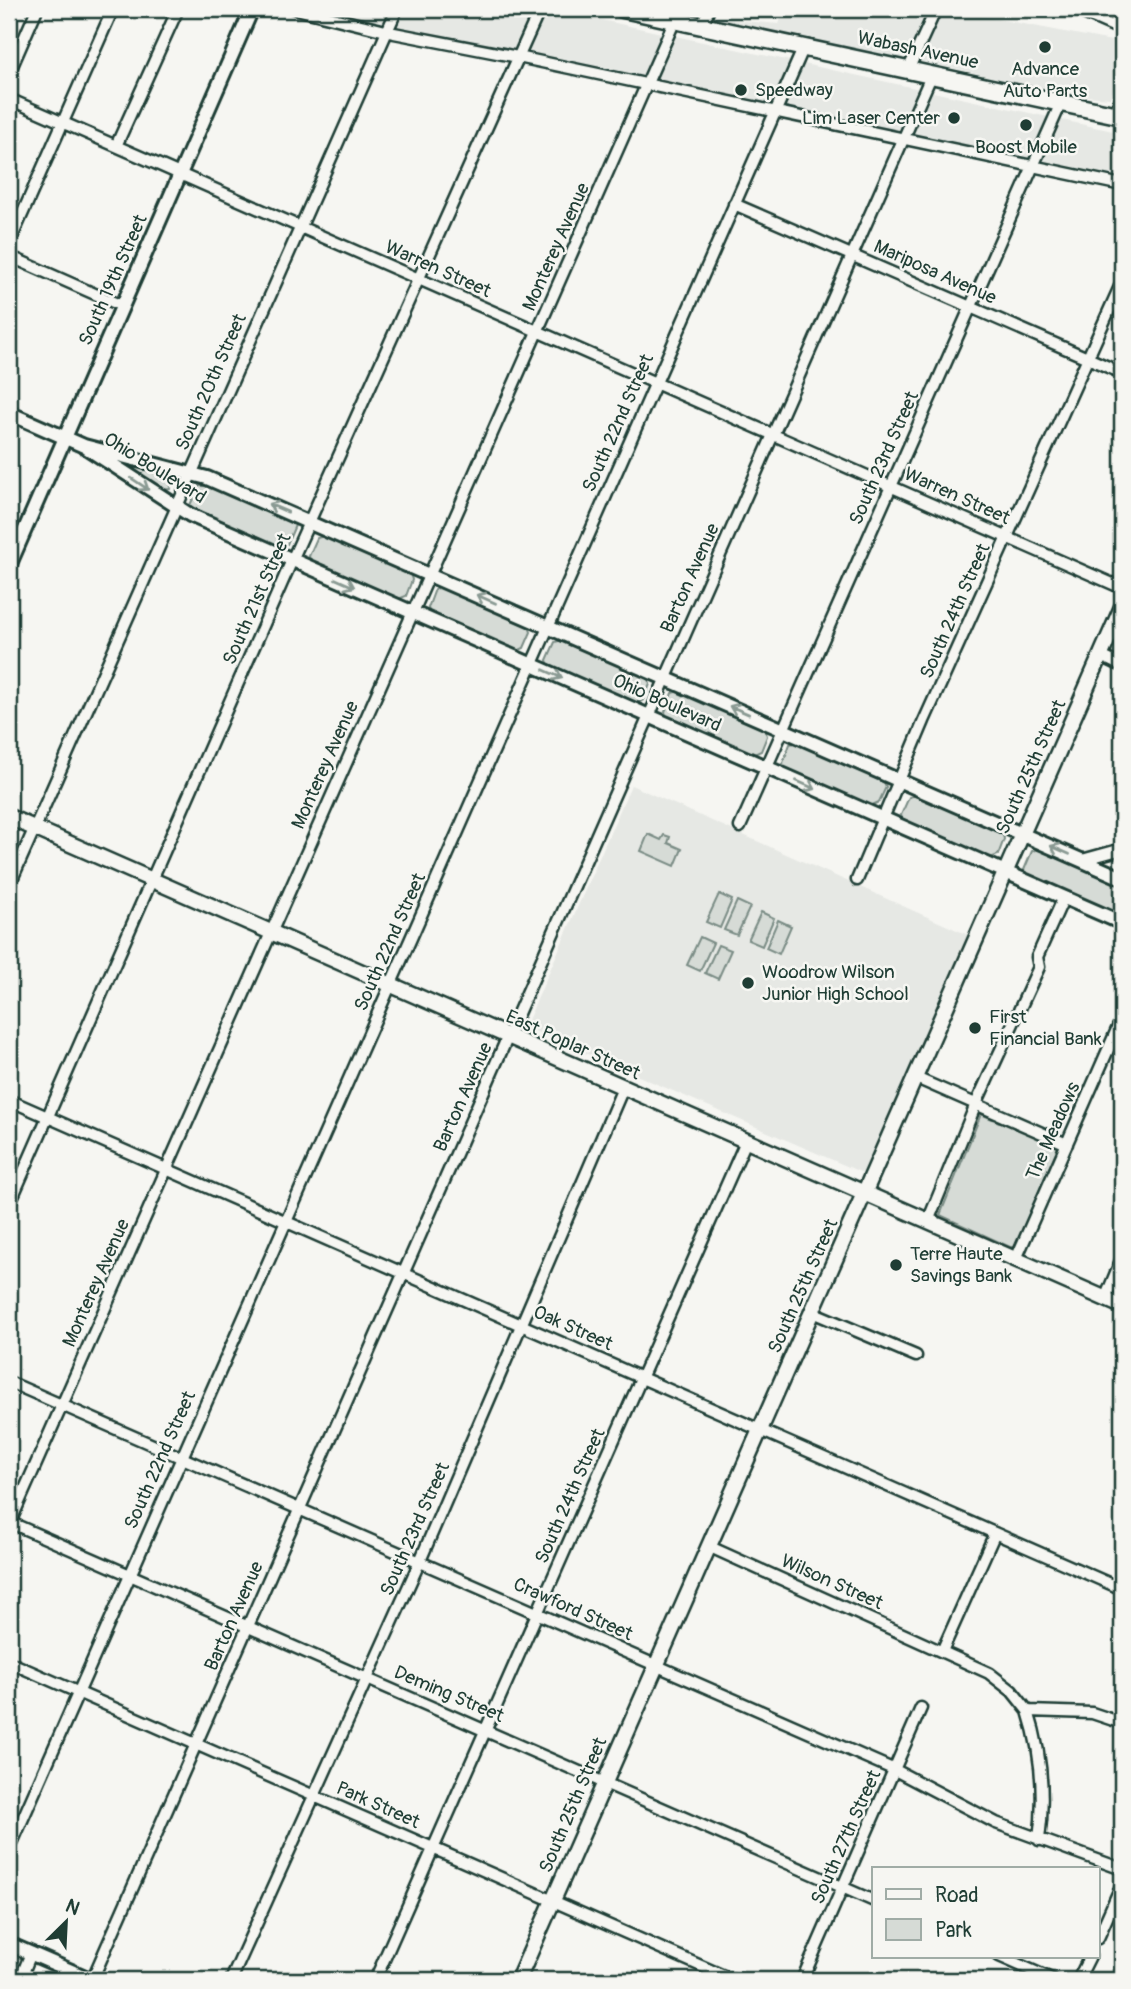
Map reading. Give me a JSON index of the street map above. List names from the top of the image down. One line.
{"streets":{"main road":["Wabash Avenue","South 25th Street","East Poplar Street"],"street":["Monterey Avenue","Warren Street","Mariposa Avenue","South 19th Street","South 20th Street","South 22nd Street","South 23rd Street","Ohio Boulevard","Barton Avenue","South 21st Street","South 24th Street","The Meadows","Oak Street","Wilson Street","Crawford Street","Deming Street","Park Street","South 27th Street"]},"crossings":[["Wabash Avenue","Monterey Avenue"],["Wabash Avenue","South 22nd Street"],["Wabash Avenue","South 23rd Street"],["Wabash Avenue","Barton Avenue"],["Monterey Avenue","Warren Street"],["Monterey Avenue","Ohio Boulevard"],["Monterey Avenue","East Poplar Street"],["Monterey Avenue","Oak Street"],["Monterey Avenue","Crawford Street"],["Monterey Avenue","Deming Street"],["Warren Street","South 19th Street"],["Warren Street","South 20th Street"],["Warren Street","South 22nd Street"],["Warren Street","South 23rd Street"],["Warren Street","Barton Avenue"],["Warren Street","South 21st Street"],["Warren Street","South 24th Street"],["Mariposa Avenue","South 22nd Street"],["Mariposa Avenue","South 23rd Street"],["Mariposa Avenue","Barton Avenue"],["Mariposa Avenue","South 24th Street"],["South 20th Street","Ohio Boulevard"],["South 20th Street","East Poplar Street"],["South 22nd Street","Ohio Boulevard"],["South 22nd Street","East Poplar Street"],["South 22nd Street","Oak Street"],["South 22nd Street","Crawford Street"],["South 22nd Street","Deming Street"],["South 22nd Street","Park Street"],["South 23rd Street","Ohio Boulevard"],["South 23rd Street","East Poplar Street"],["South 23rd Street","Oak Street"],["South 23rd Street","Crawford Street"],["South 23rd Street","Deming Street"],["South 23rd Street","Park Street"],["Ohio Boulevard","Barton Avenue"],["Ohio Boulevard","South 21st Street"],["Ohio Boulevard","South 24th Street"],["Ohio Boulevard","South 25th Street"],["Barton Avenue","East Poplar Street"],["Barton Avenue","Oak Street"],["Barton Avenue","Crawford Street"],["Barton Avenue","Deming Street"],["Barton Avenue","Park Street"],["South 21st Street","East Poplar Street"],["South 21st Street","Oak Street"],["South 24th Street","East Poplar Street"],["South 24th Street","Oak Street"],["South 24th Street","Crawford Street"],["South 24th Street","Deming Street"],["South 24th Street","Park Street"],["South 25th Street","East Poplar Street"],["South 25th Street","Oak Street"],["South 25th Street","Wilson Street"],["South 25th Street","Crawford Street"],["South 25th Street","Deming Street"],["South 25th Street","Park Street"],["East Poplar Street","The Meadows"],["Crawford Street","South 27th Street"],["Deming Street","South 27th Street"]],"places":["Advance Auto Parts","Speedway","Lim Laser Center","Boost Mobile","Woodrow Wilson Junior High School","First Financial Bank","Terre Haute Savings Bank"],"legend":["Road","Park"],"north":"top right"}
